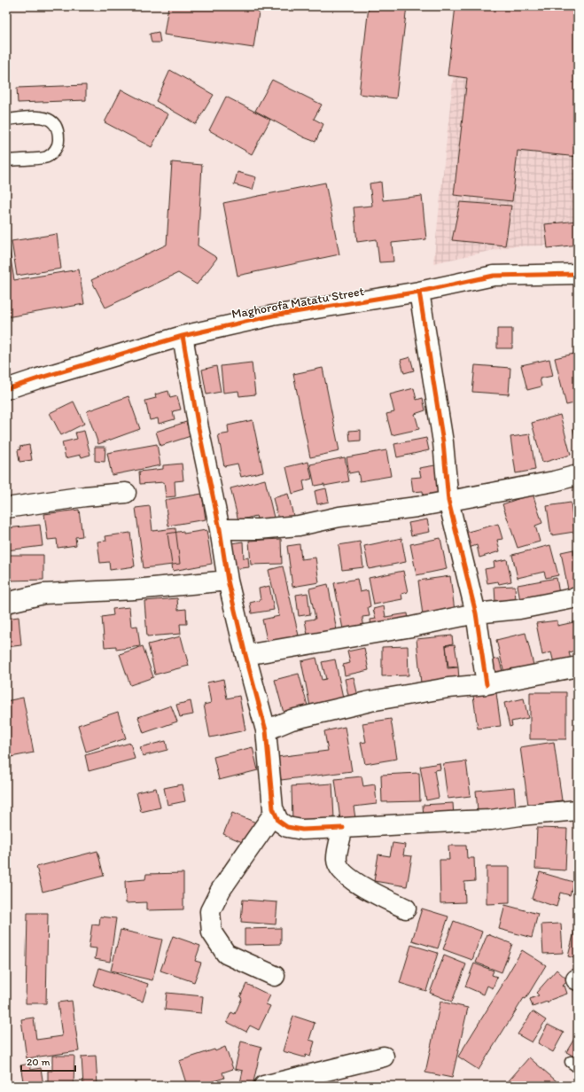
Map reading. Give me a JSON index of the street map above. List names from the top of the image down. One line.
{"streets":{"street":["Maghorofa Matatu Street"]},"scale_bar":"20 m"}
